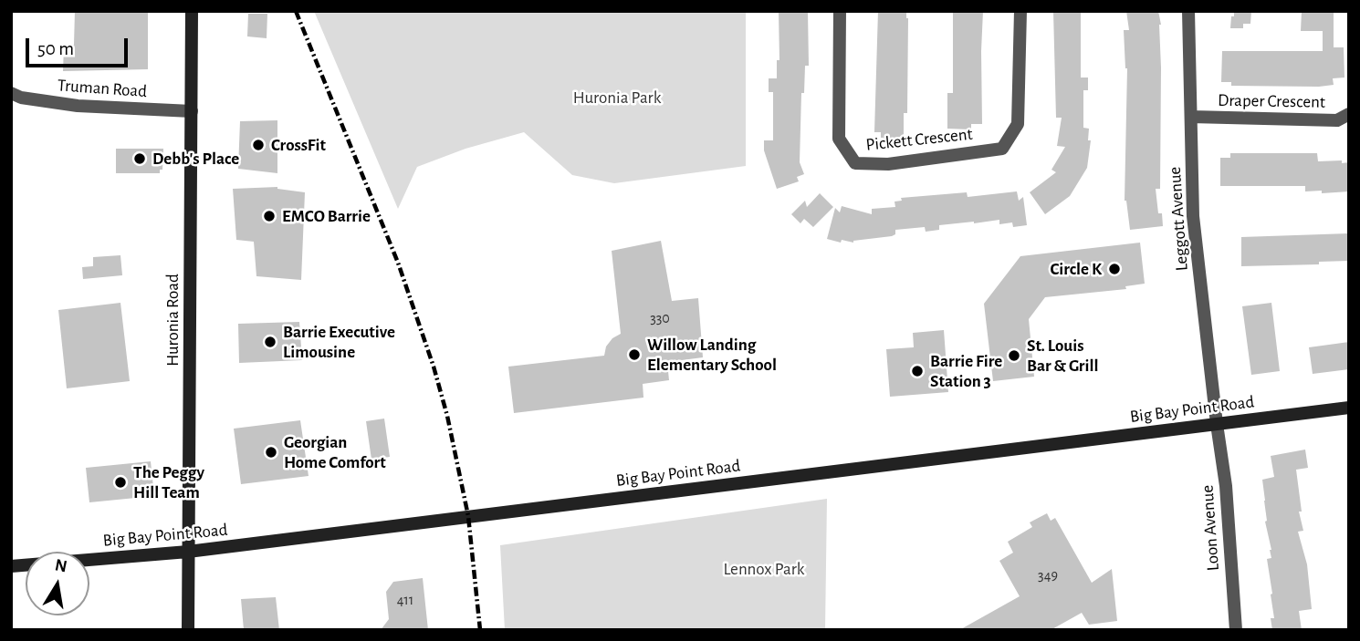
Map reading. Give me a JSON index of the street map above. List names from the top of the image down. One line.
{"streets":{"street":["Truman Road","Draper Crescent","Pickett Crescent","Leggott Avenue","Huronia Road","Big Bay Point Road","Loon Avenue"]},"crossings":[["Truman Road","Huronia Road"],["Draper Crescent","Leggott Avenue"],["Leggott Avenue","Big Bay Point Road"],["Leggott Avenue","Loon Avenue"],["Huronia Road","Big Bay Point Road"],["Big Bay Point Road","Loon Avenue"]],"parks":["Huronia Park","Lennox Park"],"places":["CrossFit","Debb's Place","EMCO Barrie","Circle K","Barrie Executive Limousine","Willow Landing Elementary School","St. Louis Bar & Grill","Barrie Fire Station 3","Georgian Home Comfort","The Peggy Hill Team"],"house_numbers":["330","349","411"],"scale_bar":"50 m","north":"top"}
